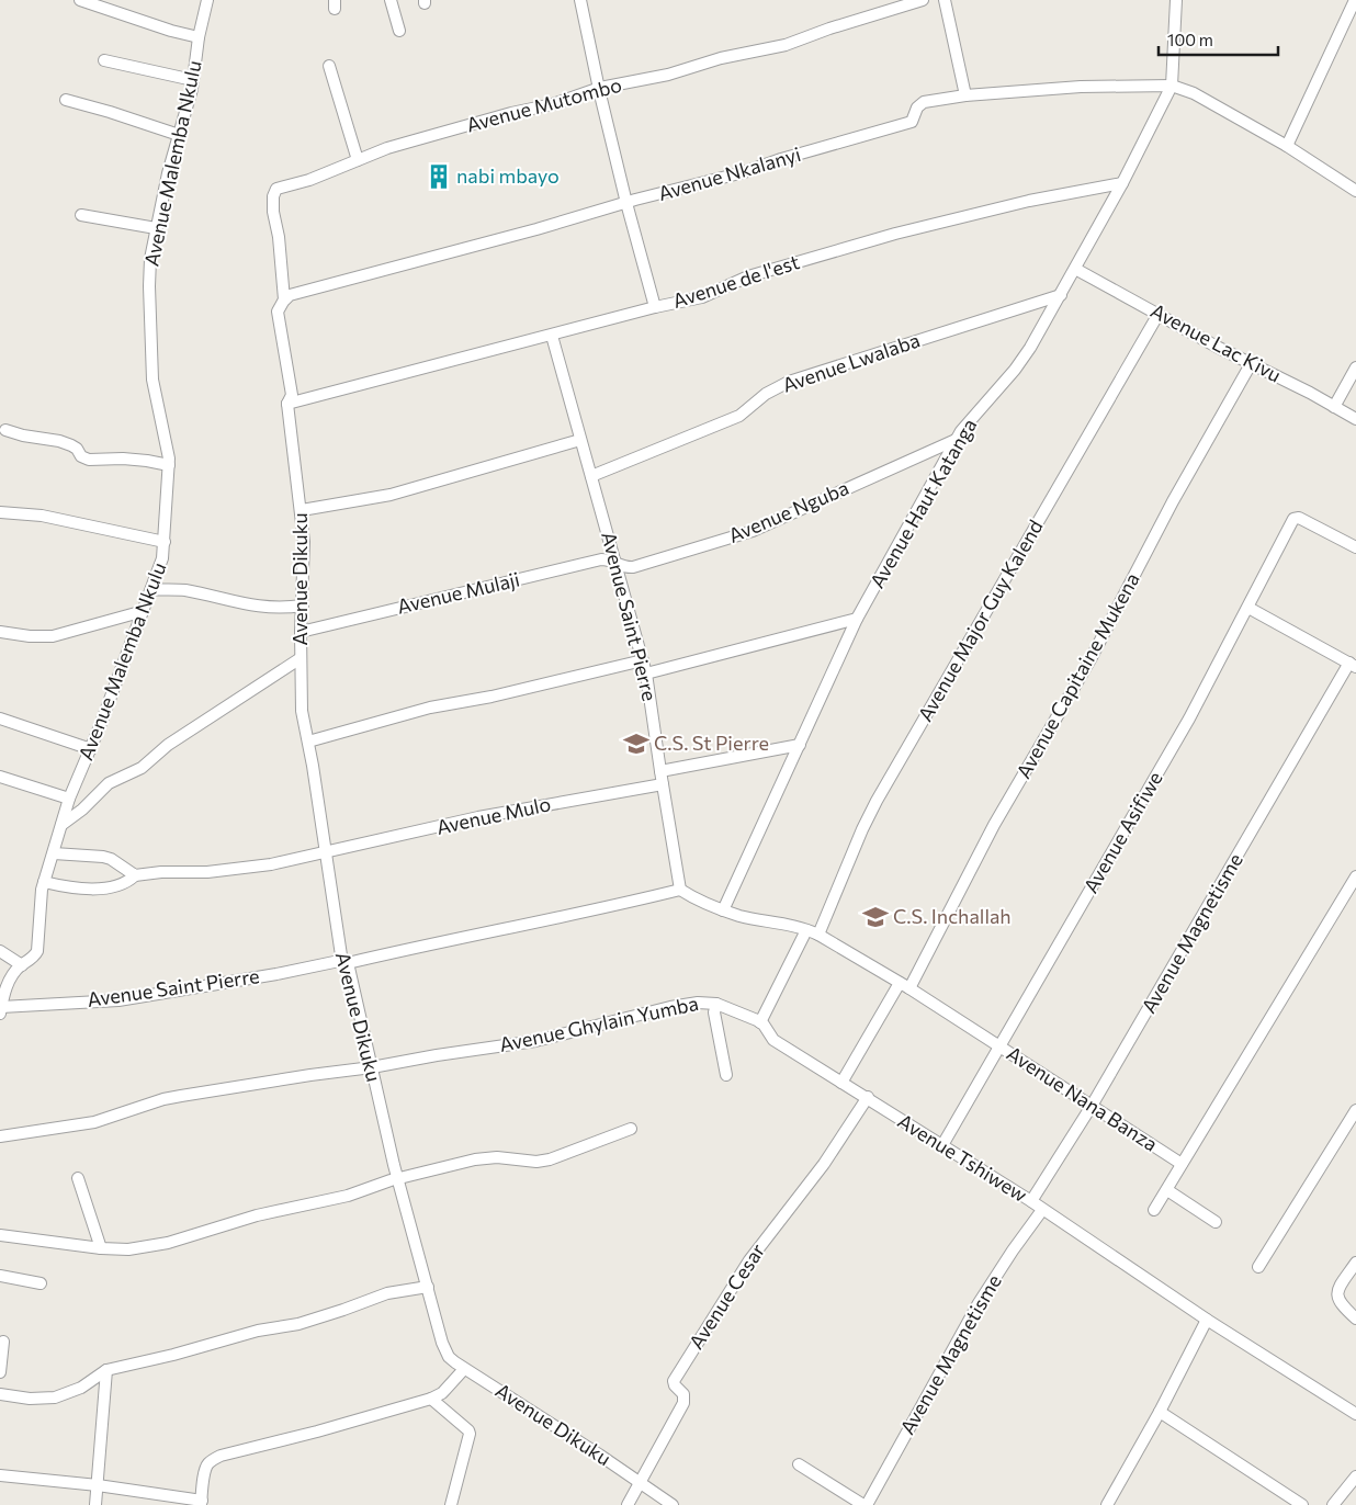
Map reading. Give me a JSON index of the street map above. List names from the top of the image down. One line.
{"streets":{"street":["Avenue Mutombo","Avenue Malemba Nkulu","Avenue Nkalanyi","Avenue de l'est","Avenue Lac Kivu","Avenue Lwalaba","Avenue Haut Katanga","Avenue Nguba","Avenue Dikuku","Avenue Mulaji","Avenue Saint Pierre","Avenue Major Guy Kalend","Avenue Capitaine Mukena","Avenue Mulo","Avenue Asifiwe","Avenue Magnetisme","Avenue Ghylain Yumba","Avenue Nana Banza","Avenue Tshiwew","Avenue Cesar"]},"crossings":[["Avenue Mutombo","Avenue Nkalanyi"],["Avenue Mutombo","Avenue Dikuku"],["Avenue Malemba Nkulu","Avenue Saint Pierre"],["Avenue Nkalanyi","Avenue Haut Katanga"],["Avenue Nkalanyi","Avenue Dikuku"],["Avenue de l'est","Avenue Haut Katanga"],["Avenue de l'est","Avenue Dikuku"],["Avenue de l'est","Avenue Saint Pierre"],["Avenue Lac Kivu","Avenue Haut Katanga"],["Avenue Lac Kivu","Avenue Major Guy Kalend"],["Avenue Lac Kivu","Avenue Capitaine Mukena"],["Avenue Lwalaba","Avenue Haut Katanga"],["Avenue Lwalaba","Avenue Saint Pierre"],["Avenue Haut Katanga","Avenue Nguba"],["Avenue Haut Katanga","Avenue Nana Banza"],["Avenue Nguba","Avenue Mulaji"],["Avenue Nguba","Avenue Saint Pierre"],["Avenue Dikuku","Avenue Mulaji"],["Avenue Dikuku","Avenue Saint Pierre"],["Avenue Dikuku","Avenue Mulo"],["Avenue Dikuku","Avenue Ghylain Yumba"],["Avenue Dikuku","Avenue Cesar"],["Avenue Mulaji","Avenue Saint Pierre"],["Avenue Saint Pierre","Avenue Mulo"],["Avenue Saint Pierre","Avenue Nana Banza"],["Avenue Major Guy Kalend","Avenue Nana Banza"],["Avenue Capitaine Mukena","Avenue Nana Banza"],["Avenue Capitaine Mukena","Avenue Tshiwew"],["Avenue Asifiwe","Avenue Nana Banza"],["Avenue Asifiwe","Avenue Tshiwew"],["Avenue Magnetisme","Avenue Nana Banza"],["Avenue Magnetisme","Avenue Tshiwew"],["Avenue Ghylain Yumba","Avenue Tshiwew"],["Avenue Tshiwew","Avenue Cesar"]],"places":{"building":["nabi mbayo"],"school or university":["C.S. St Pierre","C.S. Inchallah"]},"scale_bar":"100 m"}
